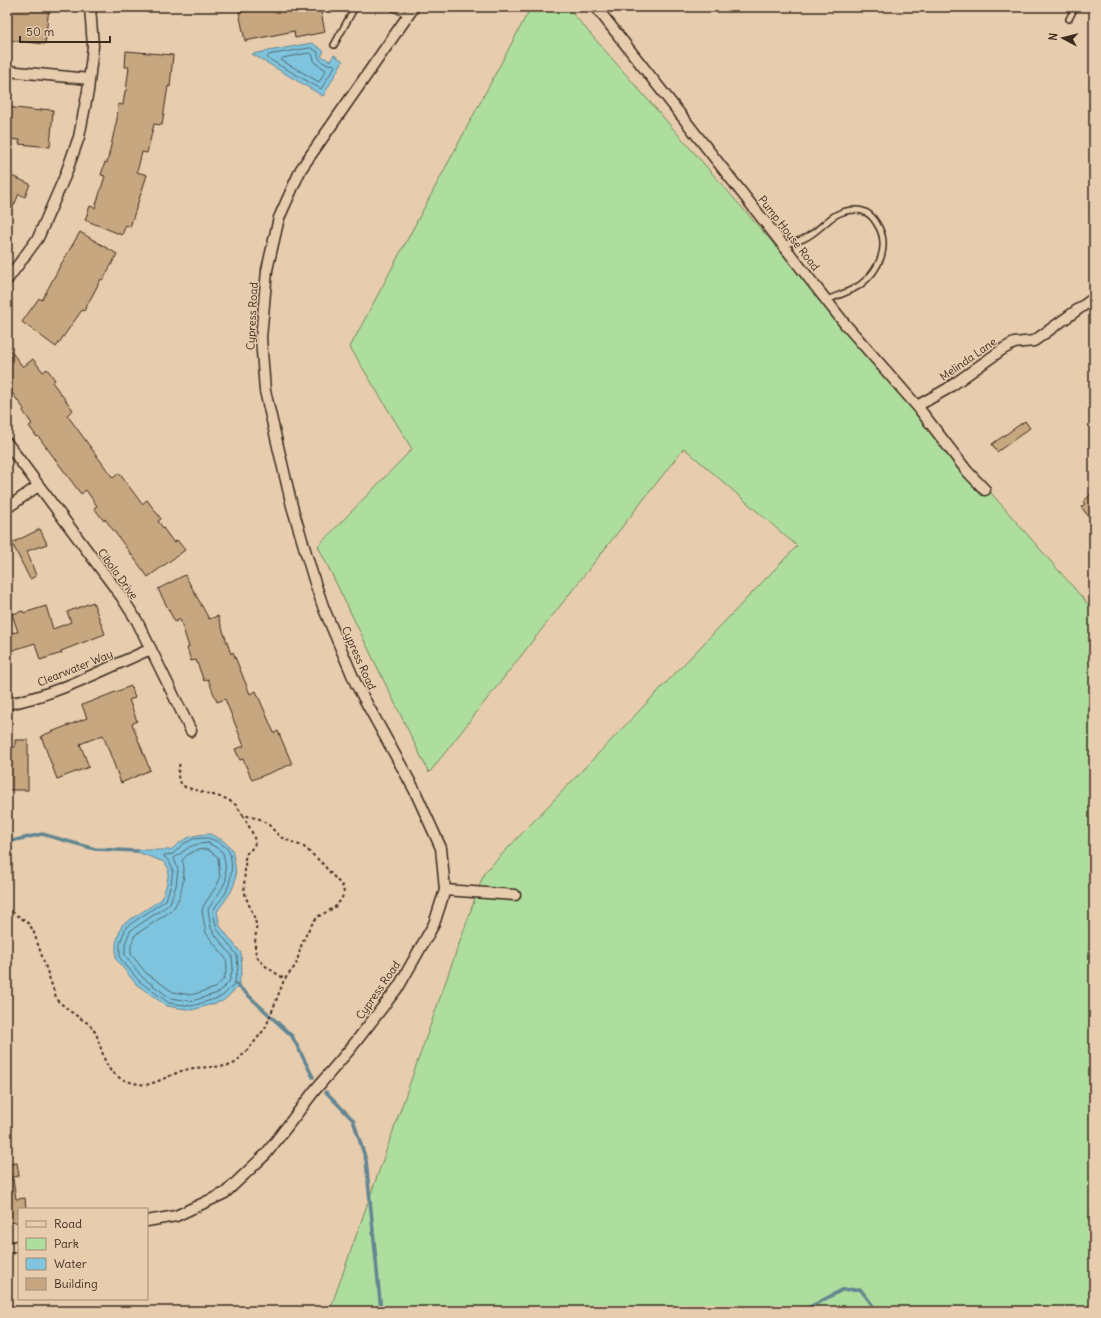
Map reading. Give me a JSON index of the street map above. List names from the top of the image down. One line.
{"streets":{"street":["Pump House Road","Cypress Road","Melinda Lane","Cibola Drive","Clearwater Way"]},"crossings":[["Pump House Road","Melinda Lane"],["Cibola Drive","Clearwater Way"]],"legend":["Road","Park","Water","Building"],"scale_bar":"50 m","north":"left"}
